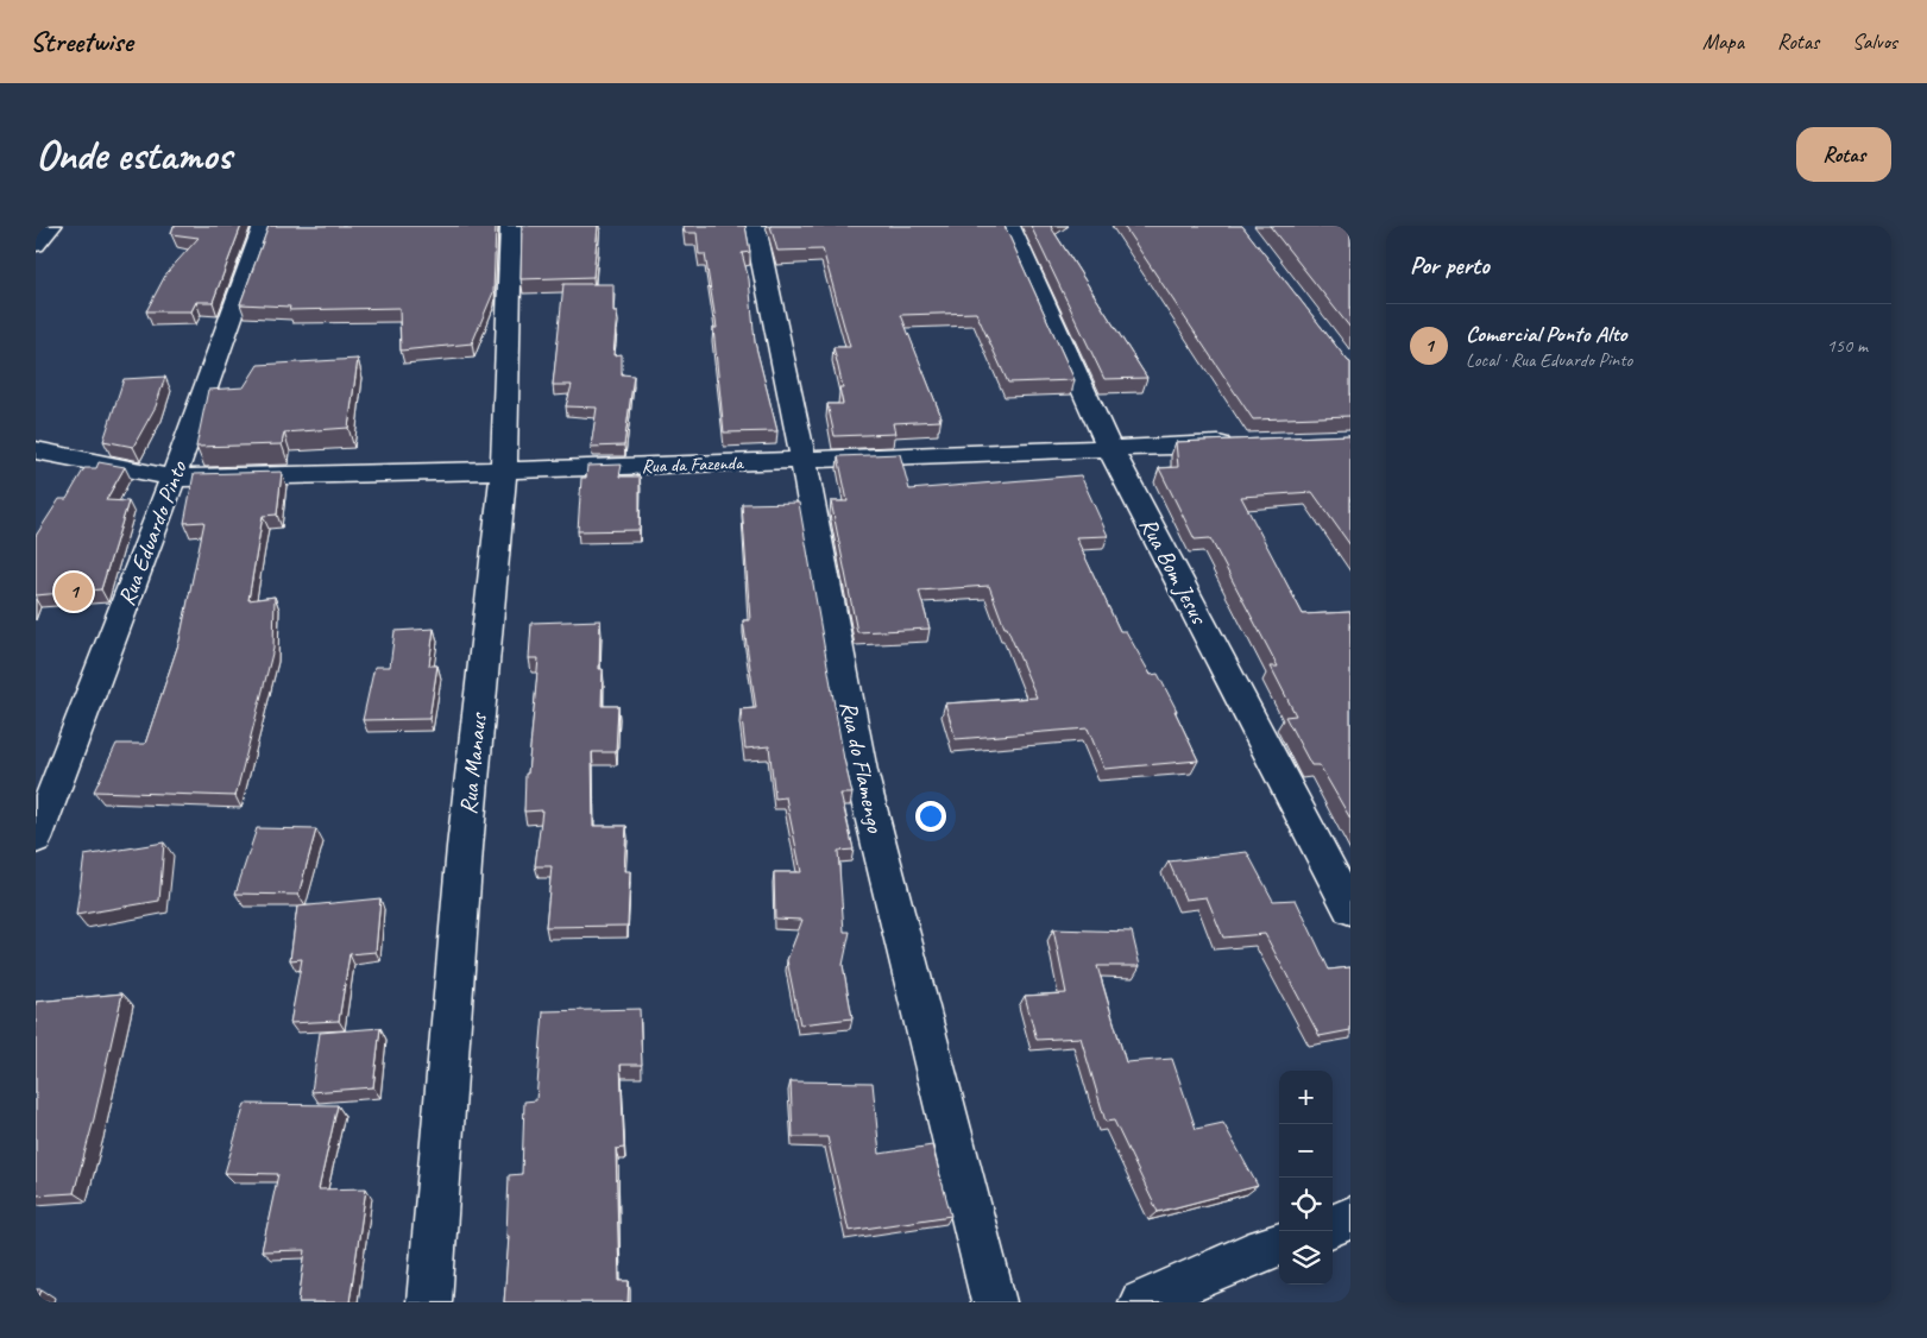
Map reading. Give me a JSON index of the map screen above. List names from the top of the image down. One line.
{"streets":{"street":["Rua da Fazenda","Rua Eduardo Pinto","Rua Bom Jesus","Rua Manaus","Rua do Flamengo"]},"crossings":[["Rua da Fazenda","Rua Eduardo Pinto"],["Rua da Fazenda","Rua Bom Jesus"],["Rua da Fazenda","Rua Manaus"],["Rua da Fazenda","Rua do Flamengo"]],"page":{"header":"Streetwise","nav":["Mapa","Rotas","Salvos"],"buttons":"Rotas","title":"Onde estamos","heading":"Por perto","list":[{"mark":"1","name":"Comercial Ponto Alto","note":"Local · Rua Eduardo Pinto","value":"150 m"}],"pins":"1","map_buttons":["+","−"]}}
